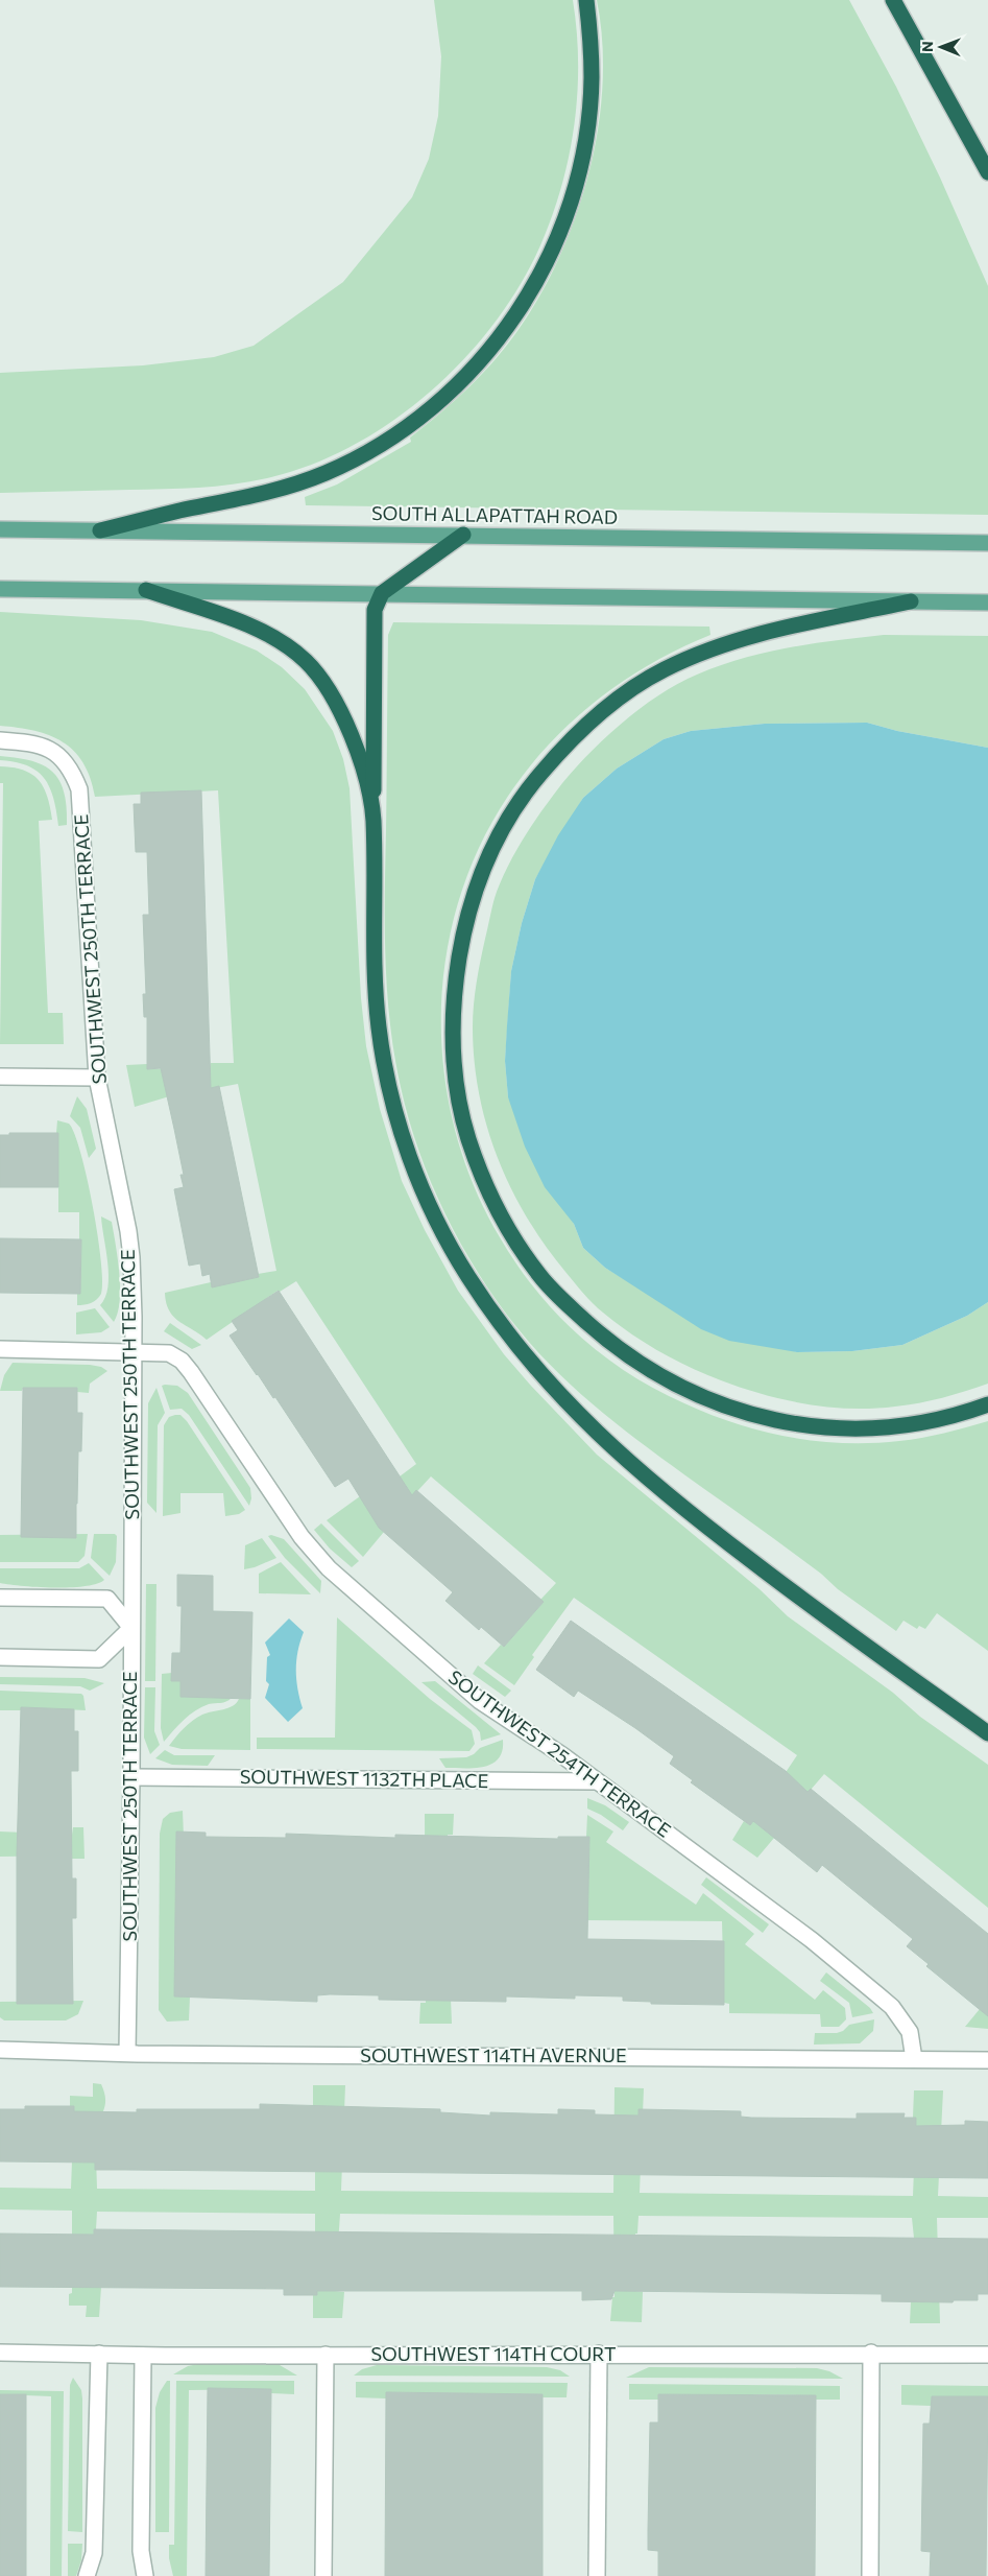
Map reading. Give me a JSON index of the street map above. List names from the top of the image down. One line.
{"streets":{"main road":["SOUTH ALLAPATTAH ROAD"],"street":["SOUTHWEST 250TH TERRACE","SOUTHWEST 254TH TERRACE","SOUTHWEST 1132TH PLACE","SOUTHWEST 114TH AVERNUE","SOUTHWEST 114TH COURT"]},"crossings":[["SOUTHWEST 250TH TERRACE","SOUTHWEST 254TH TERRACE"],["SOUTHWEST 250TH TERRACE","SOUTHWEST 1132TH PLACE"],["SOUTHWEST 250TH TERRACE","SOUTHWEST 114TH AVERNUE"],["SOUTHWEST 254TH TERRACE","SOUTHWEST 1132TH PLACE"],["SOUTHWEST 254TH TERRACE","SOUTHWEST 114TH AVERNUE"]],"north":"left"}
